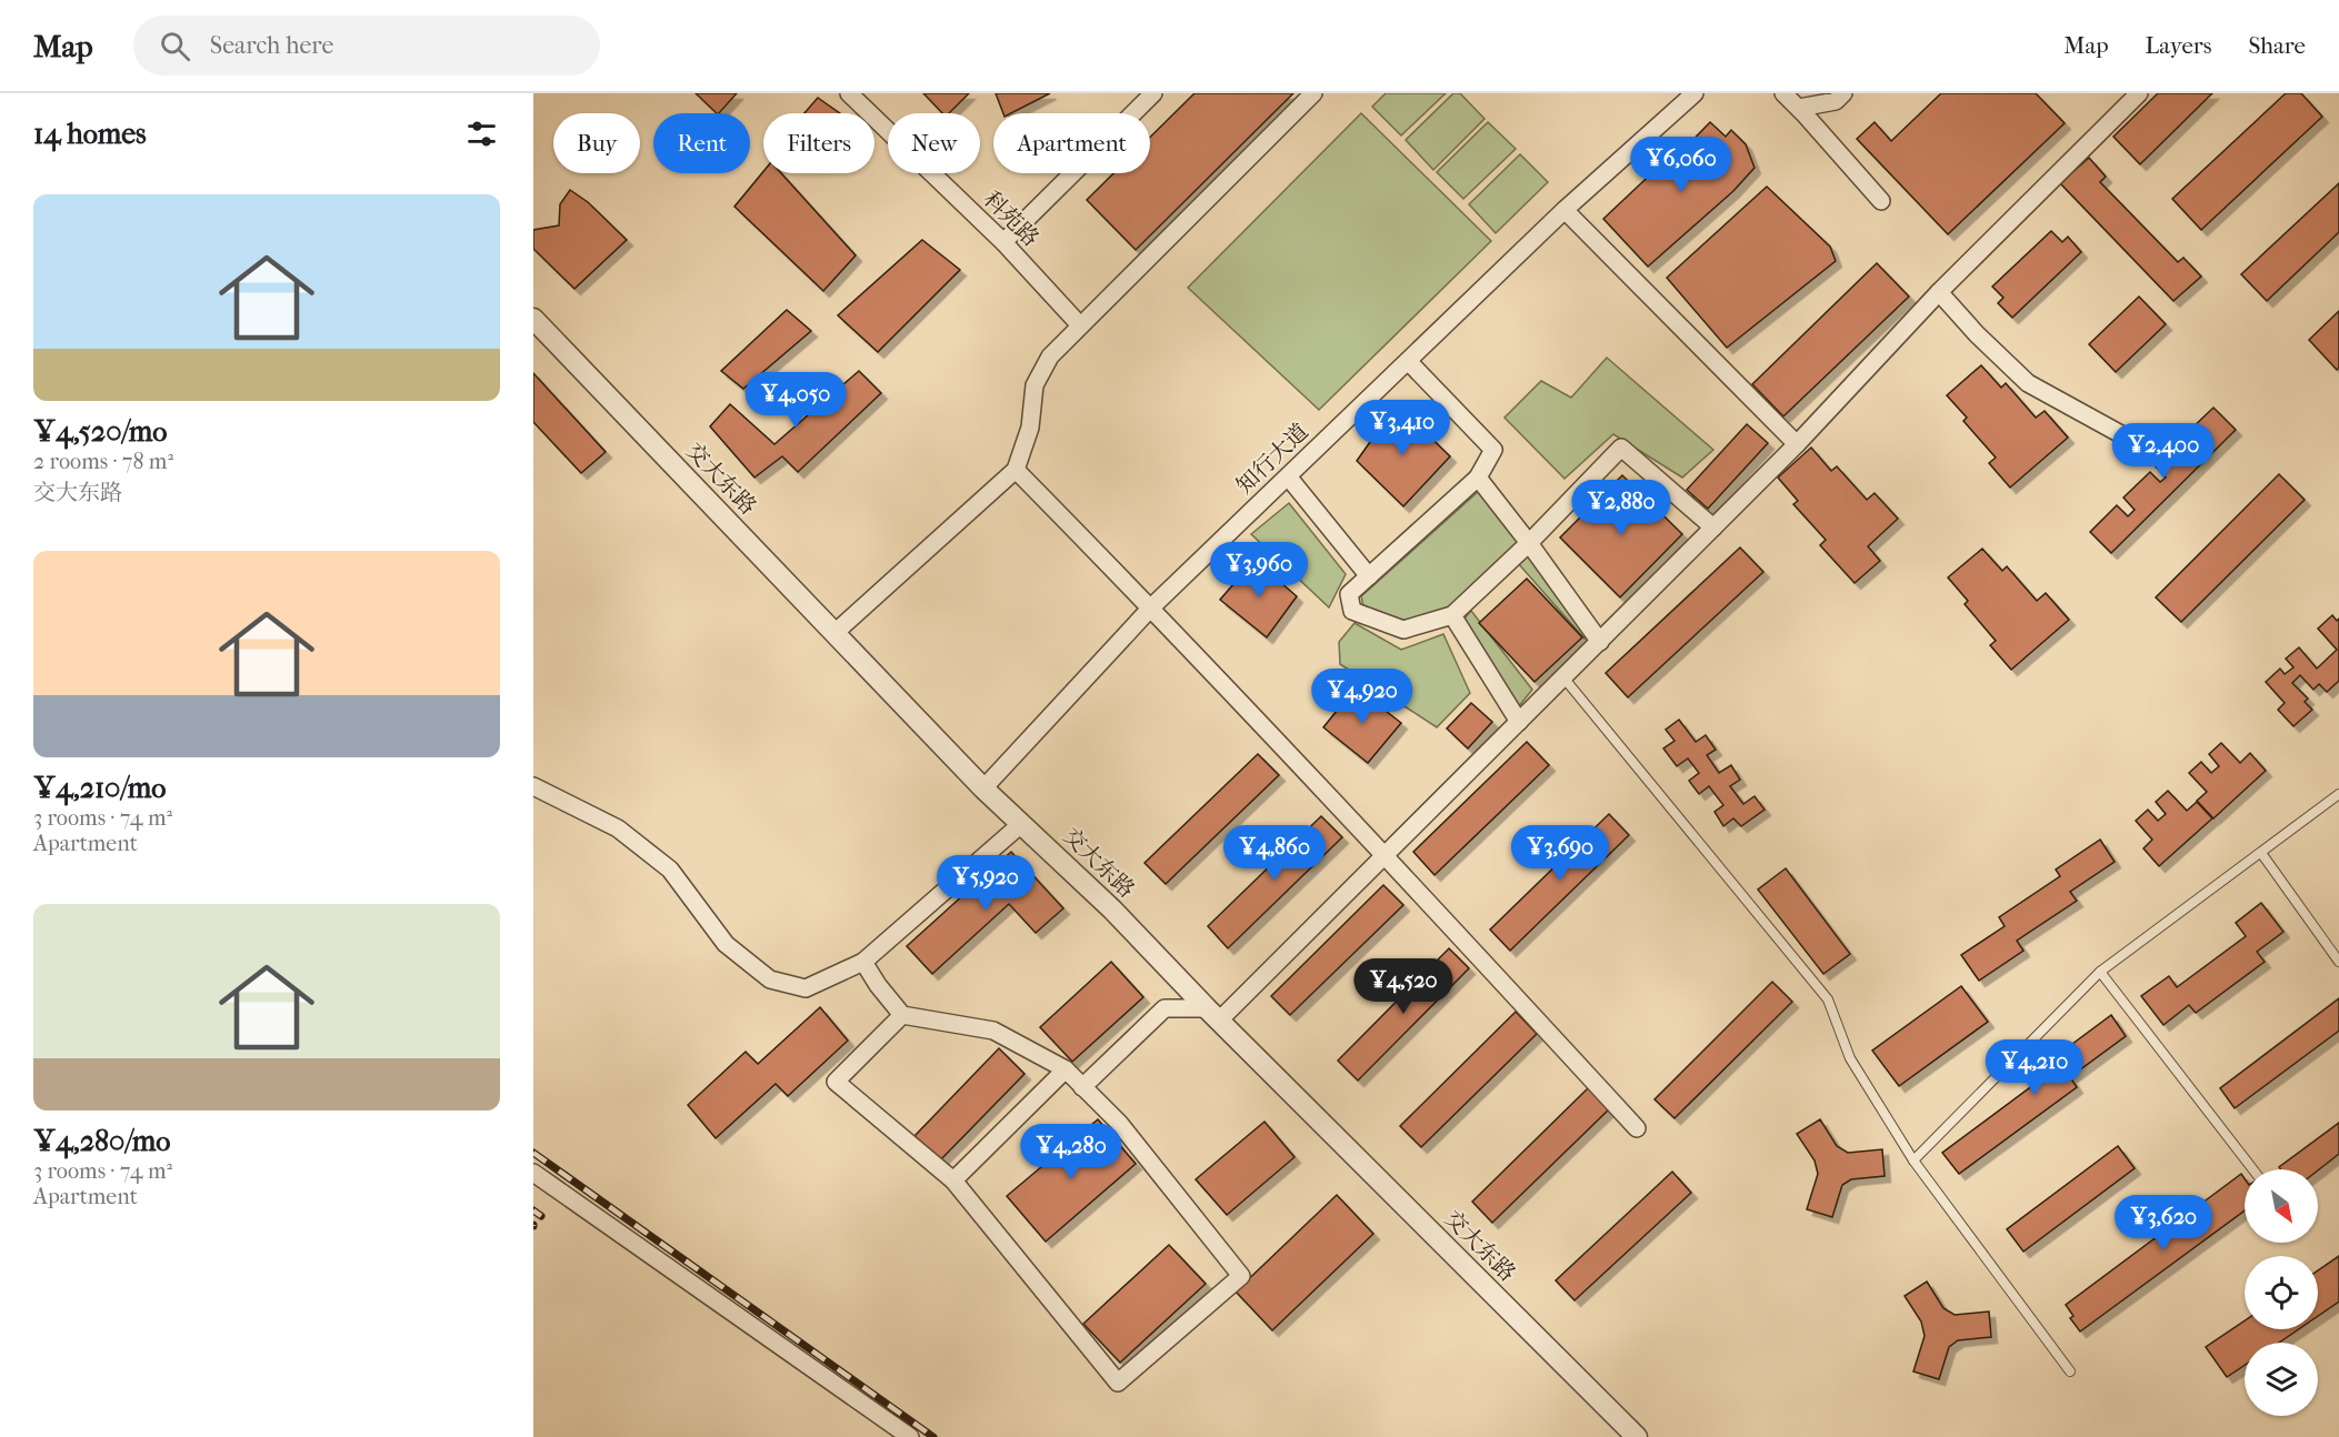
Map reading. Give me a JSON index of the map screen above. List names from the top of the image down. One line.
{"streets":{"street":["科苑路","知行大道","交大东路"]},"crossings":[["知行大道","交大东路"]],"north":"bottom right","page":{"header":"Map","search":"Search here","nav":["Map","Layers","Share"],"heading":"14 homes","chip":["Buy","Rent","Filters","New","Apartment"],"price":["¥6,060","¥4,050","¥3,410","¥2,400","¥2,880","¥3,960","¥4,920","¥4,860","¥3,690","¥5,920","¥4,520","¥4,210","¥4,280","¥3,620"],"list":[{"name":"¥4,520/mo","note":"2 rooms · 78 m² · 交大东路"},{"name":"¥4,210/mo","note":"3 rooms · 74 m² · Apartment"},{"name":"¥4,280/mo","note":"3 rooms · 74 m² · Apartment"}]}}
